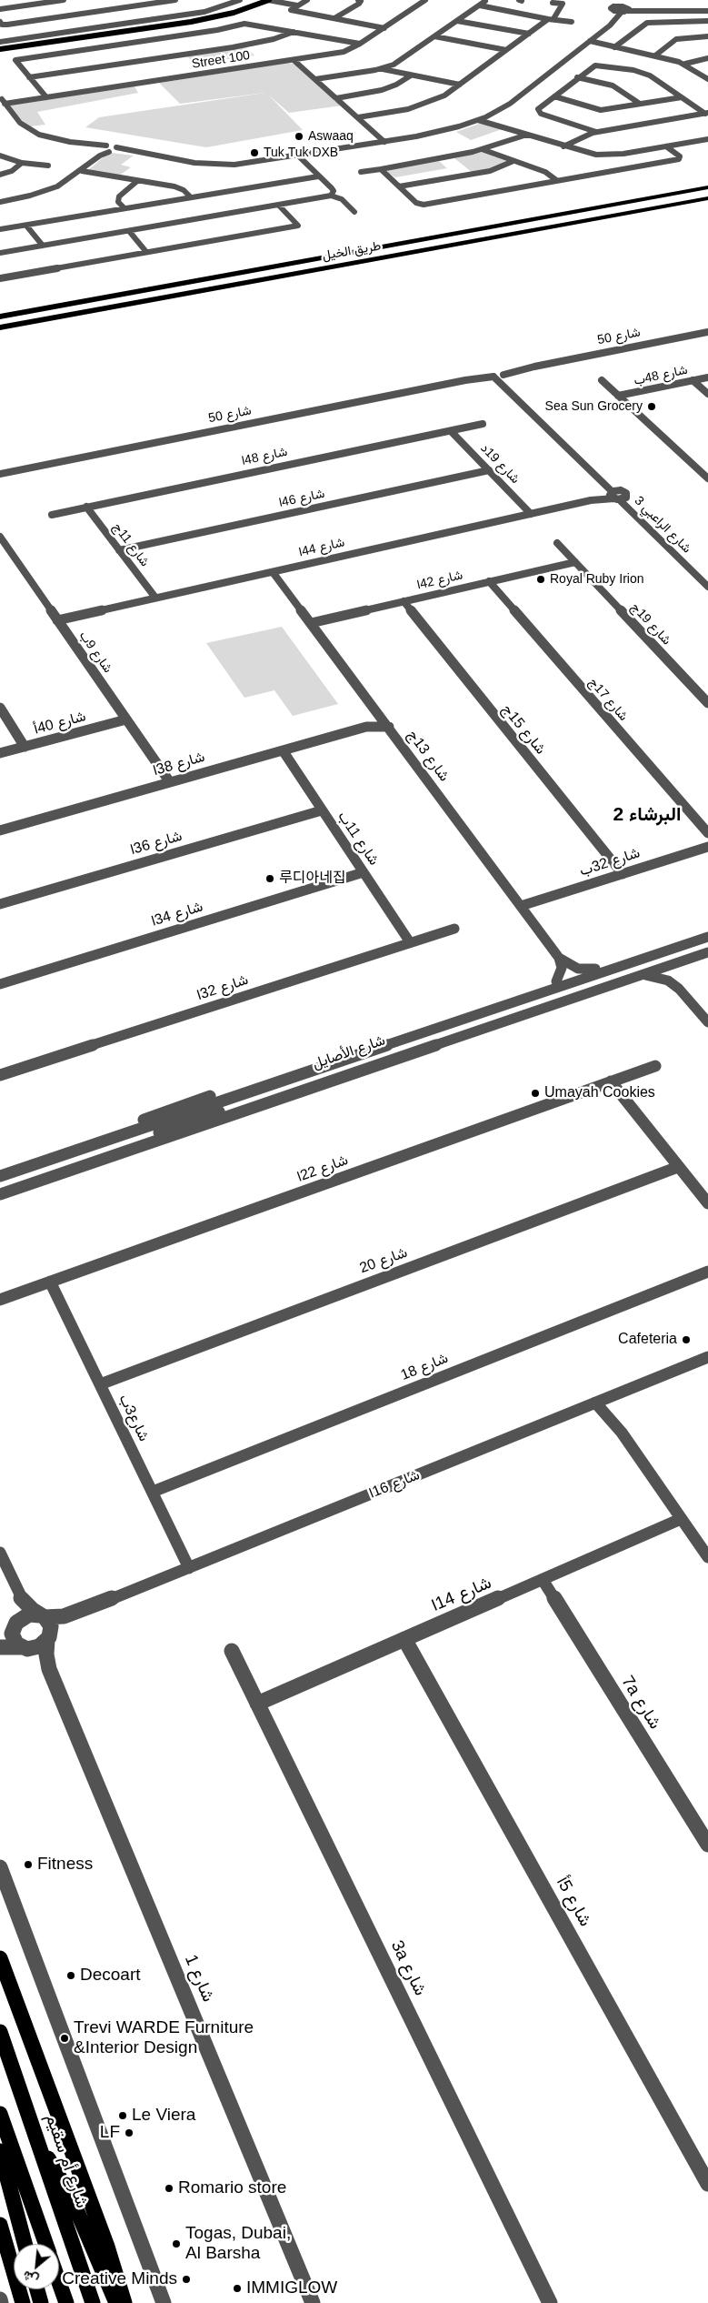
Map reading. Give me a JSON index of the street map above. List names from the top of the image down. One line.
{"streets":{"highway":["طريق الخيل"],"main road":["شارع أم سقيم"],"street":["Street 100","شارع 50","شارع 48ب","شارع 48ا","شارع 19د","شارع 46ا","شارع الراعبي 3","شارع 11ج","شارع 44ا","شارع 42ا","شارع 19ج","شارع 9ب","شارع 17ج","شارع 40أ","شارع 15ج","شارع 13ج","شارع 38ا","شارع 11ب","شارع 36ا","شارع 32ب","شارع 34ا","شارع 32ا","شارع الأصايل","شارع 22ا","شارع 20","شارع 18","شارع3ب","شارع 16ا","شارع 14ا","7a شارع","شارع 5أ","3a شارع","شارع 1"]},"crossings":[["شارع 50","شارع الراعبي 3"],["شارع 48ا","شارع 19د"],["شارع 48ا","شارع 11ج"],["شارع 19د","شارع 46ا"],["شارع 19د","شارع 44ا"],["شارع 46ا","شارع 11ج"],["شارع الراعبي 3","شارع 44ا"],["شارع 11ج","شارع 44ا"],["شارع 44ا","شارع 9ب"],["شارع 44ا","شارع 13ج"],["شارع 42ا","شارع 19ج"],["شارع 42ا","شارع 17ج"],["شارع 42ا","شارع 15ج"],["شارع 42ا","شارع 13ج"],["شارع 9ب","شارع 40أ"],["شارع 9ب","شارع 38ا"],["شارع 15ج","شارع 32ب"],["شارع 13ج","شارع 38ا"],["شارع 13ج","شارع 32ب"],["شارع 38ا","شارع 11ب"],["شارع 11ب","شارع 36ا"],["شارع 11ب","شارع 34ا"],["شارع 11ب","شارع 32ا"],["شارع 22ا","شارع3ب"],["شارع 20","شارع3ب"],["شارع 18","شارع3ب"],["شارع3ب","شارع 16ا"],["شارع 16ا","شارع 1"],["شارع 14ا","7a شارع"],["شارع 14ا","شارع 5أ"],["شارع 14ا","3a شارع"]],"districts":["البرشاء 2"],"places":["Aswaaq","Tuk Tuk DXB","Sea Sun Grocery","Royal Ruby Irion","루디아네집","Umayah Cookies","Cafeteria","Fitness","Decoart","Trevi WARDE Furniture &Interior Design","Le Viera","LF","Romario store","Togas, Dubai, Al Barsha","Creative Minds","IMMIGLOW"],"north":"bottom left"}
